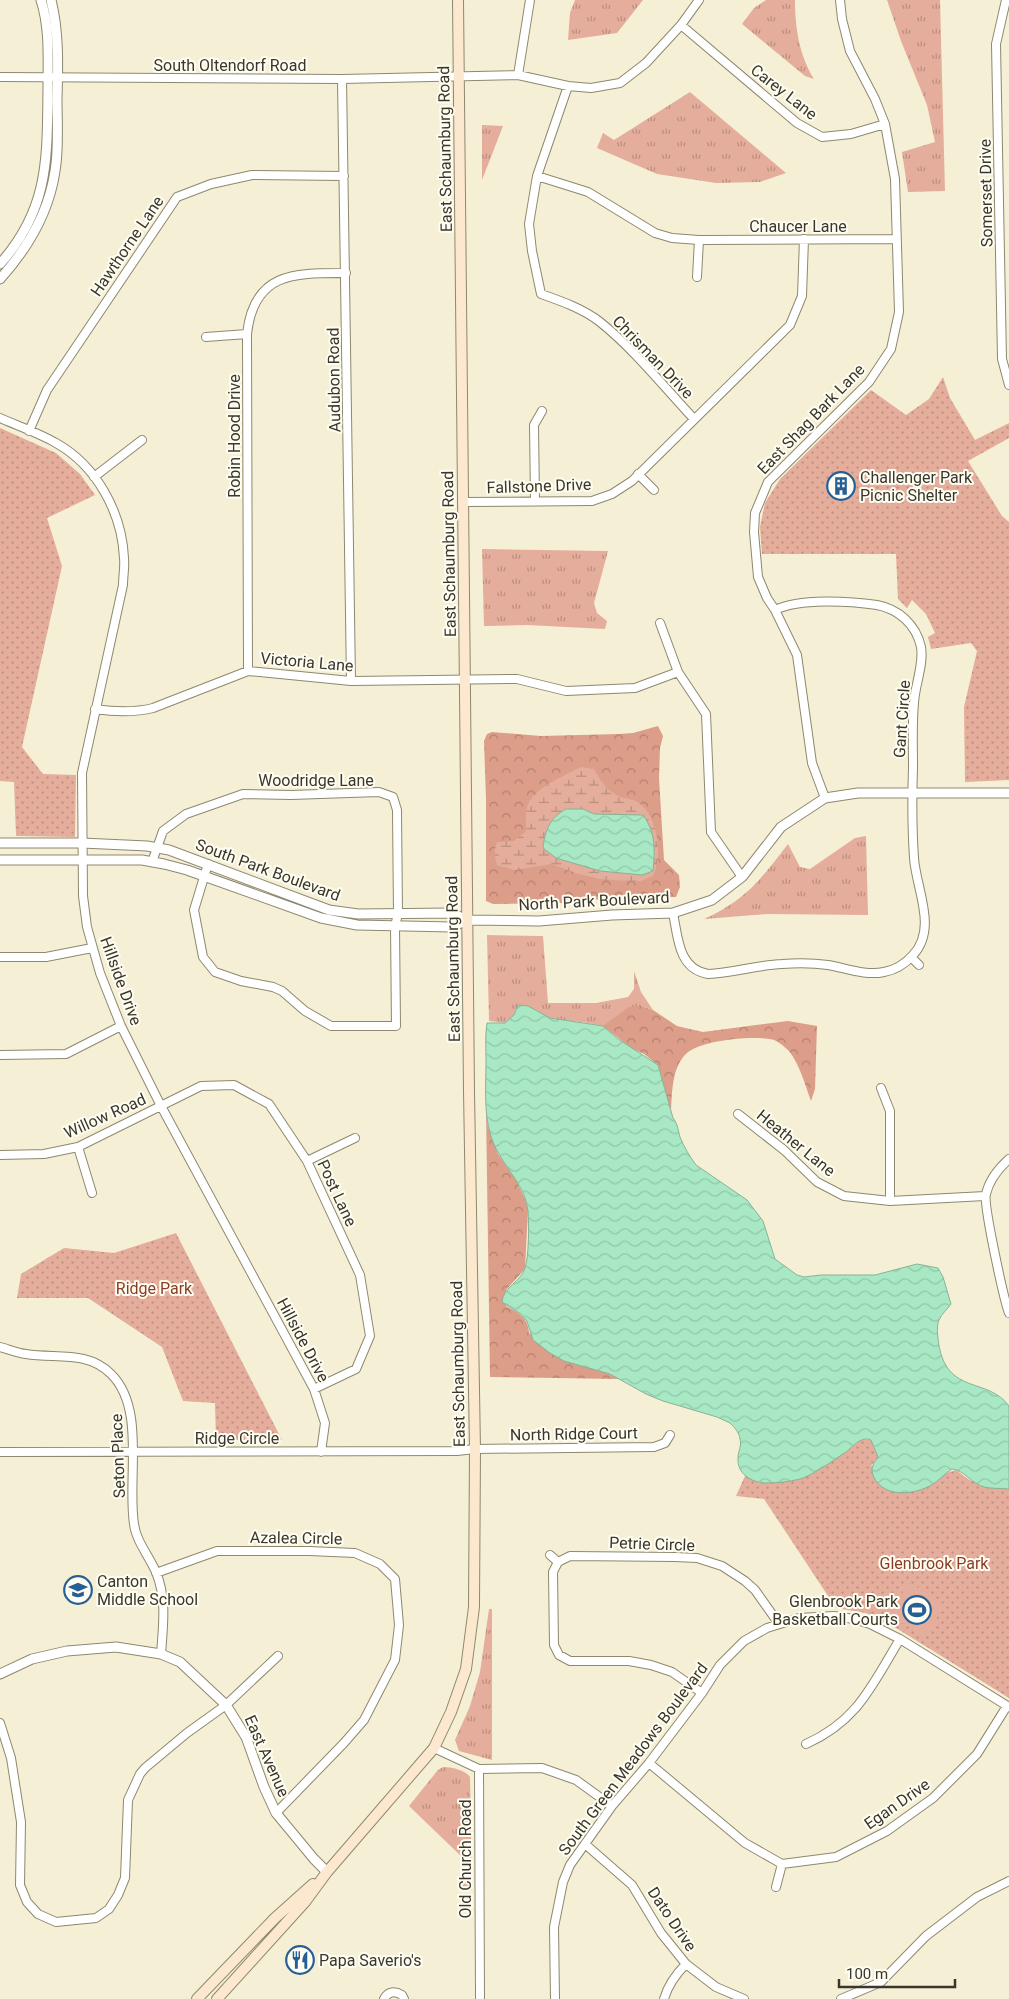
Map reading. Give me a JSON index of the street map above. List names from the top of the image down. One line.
{"streets":{"main road":["East Schaumburg Road"],"street":["South Oltendorf Road","Carey Lane","Somerset Drive","Chaucer Lane","Hawthorne Lane","Chrisman Drive","Audubon Road","East Shag Bark Lane","Robin Hood Drive","Fallstone Drive","Victoria Lane","Gant Circle","Woodridge Lane","South Park Boulevard","North Park Boulevard","Hillside Drive","Willow Road","Heather Lane","Post Lane","North Ridge Court","Ridge Circle","Seton Place","Azalea Circle","Petrie Circle","East Avenue","South Green Meadows Boulevard","Egan Drive","Old Church Road","Dato Drive"]},"crossings":[["South Oltendorf Road","Carey Lane"],["South Oltendorf Road","East Schaumburg Road"],["South Oltendorf Road","Chrisman Drive"],["South Oltendorf Road","Audubon Road"],["Carey Lane","East Shag Bark Lane"],["East Schaumburg Road","Fallstone Drive"],["East Schaumburg Road","Victoria Lane"],["East Schaumburg Road","South Park Boulevard"],["East Schaumburg Road","North Park Boulevard"],["East Schaumburg Road","North Ridge Court"],["East Schaumburg Road","Ridge Circle"],["East Schaumburg Road","East Avenue"],["Chaucer Lane","Chrisman Drive"],["Chaucer Lane","East Shag Bark Lane"],["Chaucer Lane","Fallstone Drive"],["Hawthorne Lane","Audubon Road"],["Hawthorne Lane","Hillside Drive"],["Chrisman Drive","Fallstone Drive"],["Audubon Road","Robin Hood Drive"],["Audubon Road","Victoria Lane"],["East Shag Bark Lane","Gant Circle"],["East Shag Bark Lane","North Park Boulevard"],["Robin Hood Drive","Victoria Lane"],["Victoria Lane","Hillside Drive"],["Gant Circle","North Park Boulevard"],["Woodridge Lane","South Park Boulevard"],["South Park Boulevard","North Park Boulevard"],["South Park Boulevard","Hillside Drive"],["Hillside Drive","Willow Road"],["Hillside Drive","Post Lane"],["Hillside Drive","Ridge Circle"],["Willow Road","Post Lane"],["North Ridge Court","Ridge Circle"],["Ridge Circle","Seton Place"],["Seton Place","Azalea Circle"],["Seton Place","East Avenue"],["Azalea Circle","East Avenue"],["Petrie Circle","South Green Meadows Boulevard"],["South Green Meadows Boulevard","Egan Drive"],["South Green Meadows Boulevard","Dato Drive"]],"parks":["Ridge Park","Glenbrook Park"],"places":{"building":["Challenger Park Picnic Shelter"],"school or university":["Canton Middle School"],"sports":["Glenbrook Park Basketball Courts"],"restaurant":["Papa Saverio's"]},"scale_bar":"100 m"}
